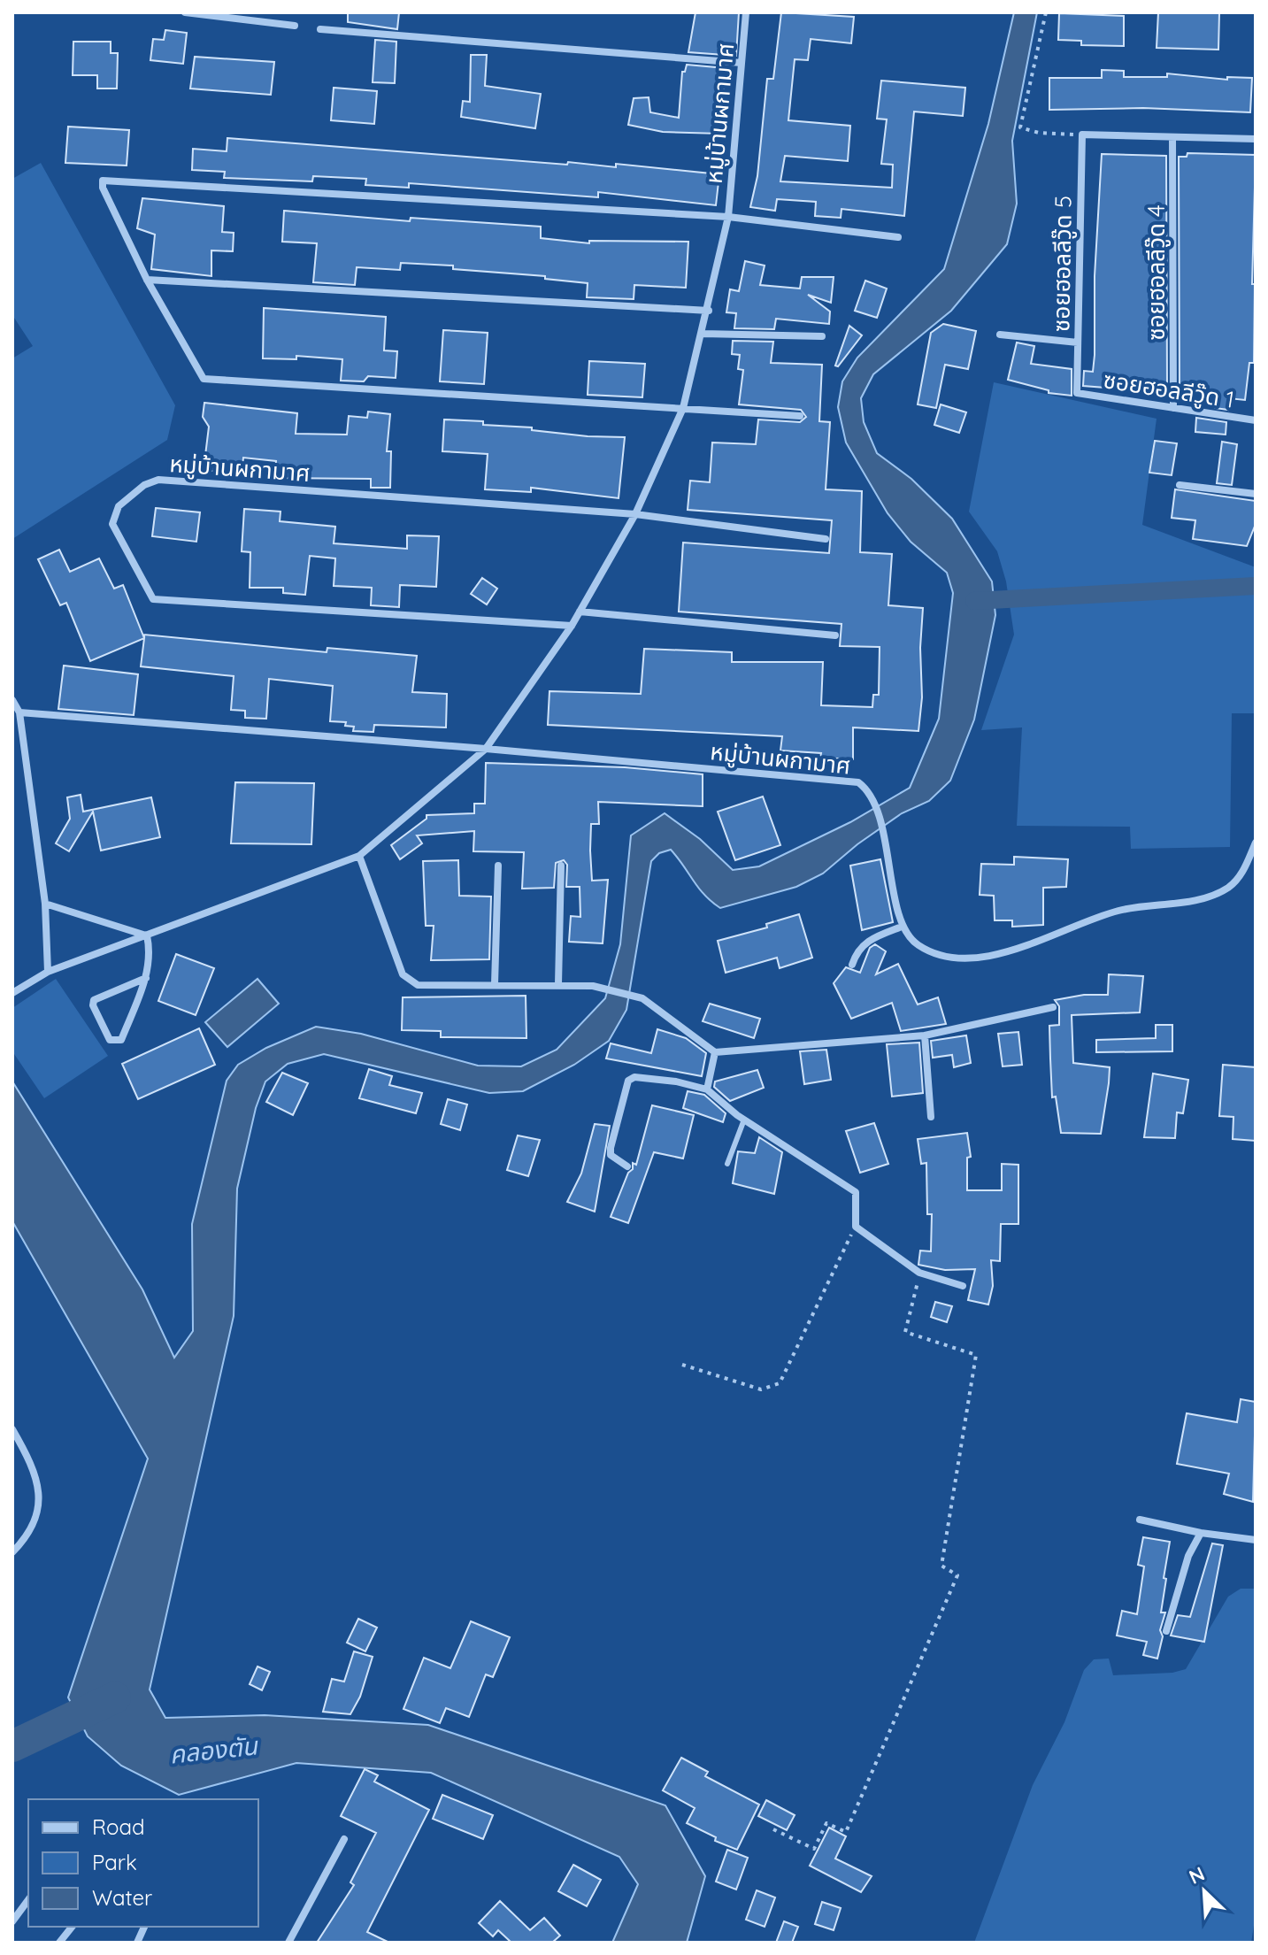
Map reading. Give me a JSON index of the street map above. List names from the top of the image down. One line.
{"streets":{"street":["หมู่บ้านผกามาศ","ซอยฮอลลีวู๊ด 5","ซอยฮอลลีวู๊ด 4","ซอยฮอลลีวู๊ด 1"]},"crossings":[["ซอยฮอลลีวู๊ด 5","ซอยฮอลลีวู๊ด 1"],["ซอยฮอลลีวู๊ด 4","ซอยฮอลลีวู๊ด 1"]],"water":["คลองตัน"],"legend":["Road","Park","Water"],"north":"top left"}
